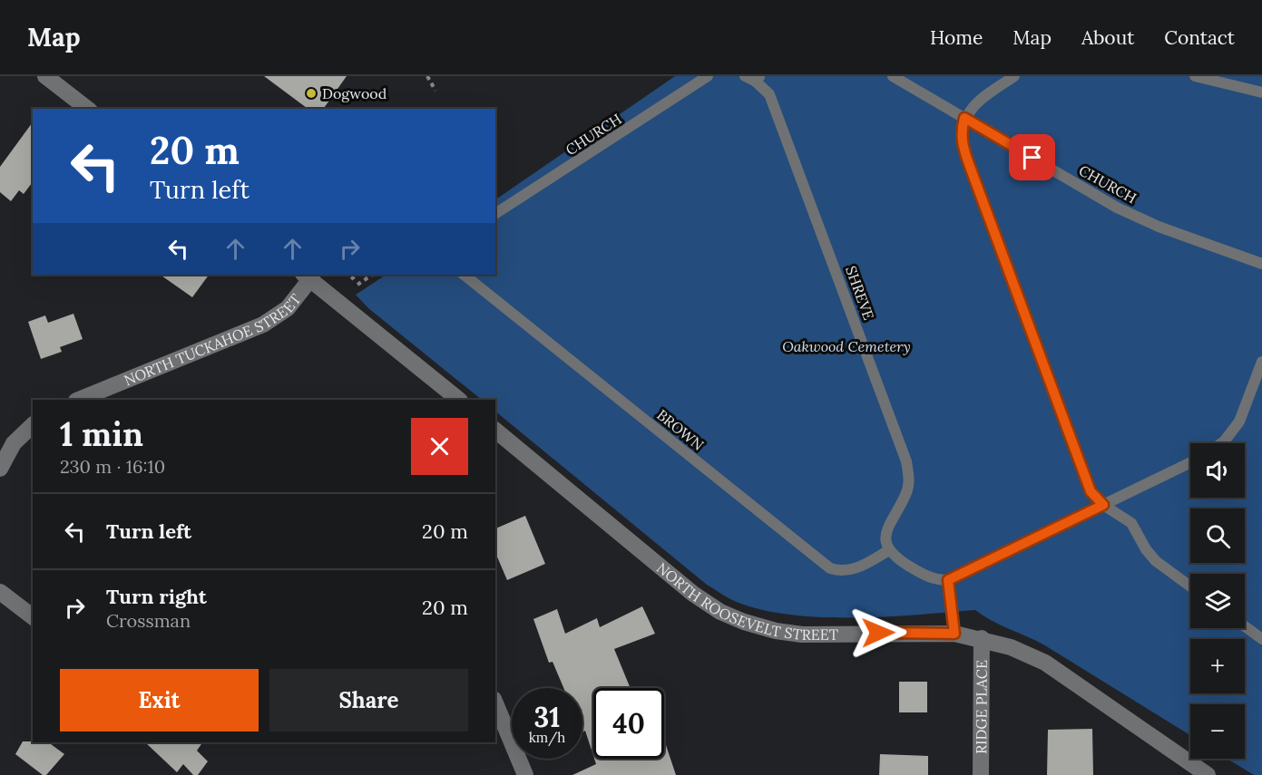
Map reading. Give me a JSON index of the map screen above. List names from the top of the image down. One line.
{"streets":{"street":["NORTH TUCKAHOE STREET","NORTH ROOSEVELT STREET","RIDGE PLACE"],"lane":["CHURCH","SHREVE","BROWN"]},"crossings":[["SHREVE","BROWN"],["NORTH ROOSEVELT STREET","RIDGE PLACE"]],"parks":["Oakwood Cemetery"],"places":["Dogwood"],"page":{"header":"Map","nav":["Home","Map","About","Contact"],"turn":["20 m","Turn left"],"heading":["1 min","230 m · 16:10"],"map_buttons":["+","−"],"list":[{"name":"Turn left","value":"20 m"},{"name":"Turn right","note":"Crossman","value":"20 m"}],"buttons":["Exit","Share"],"speed":"31 km/h","limit":"40"}}
